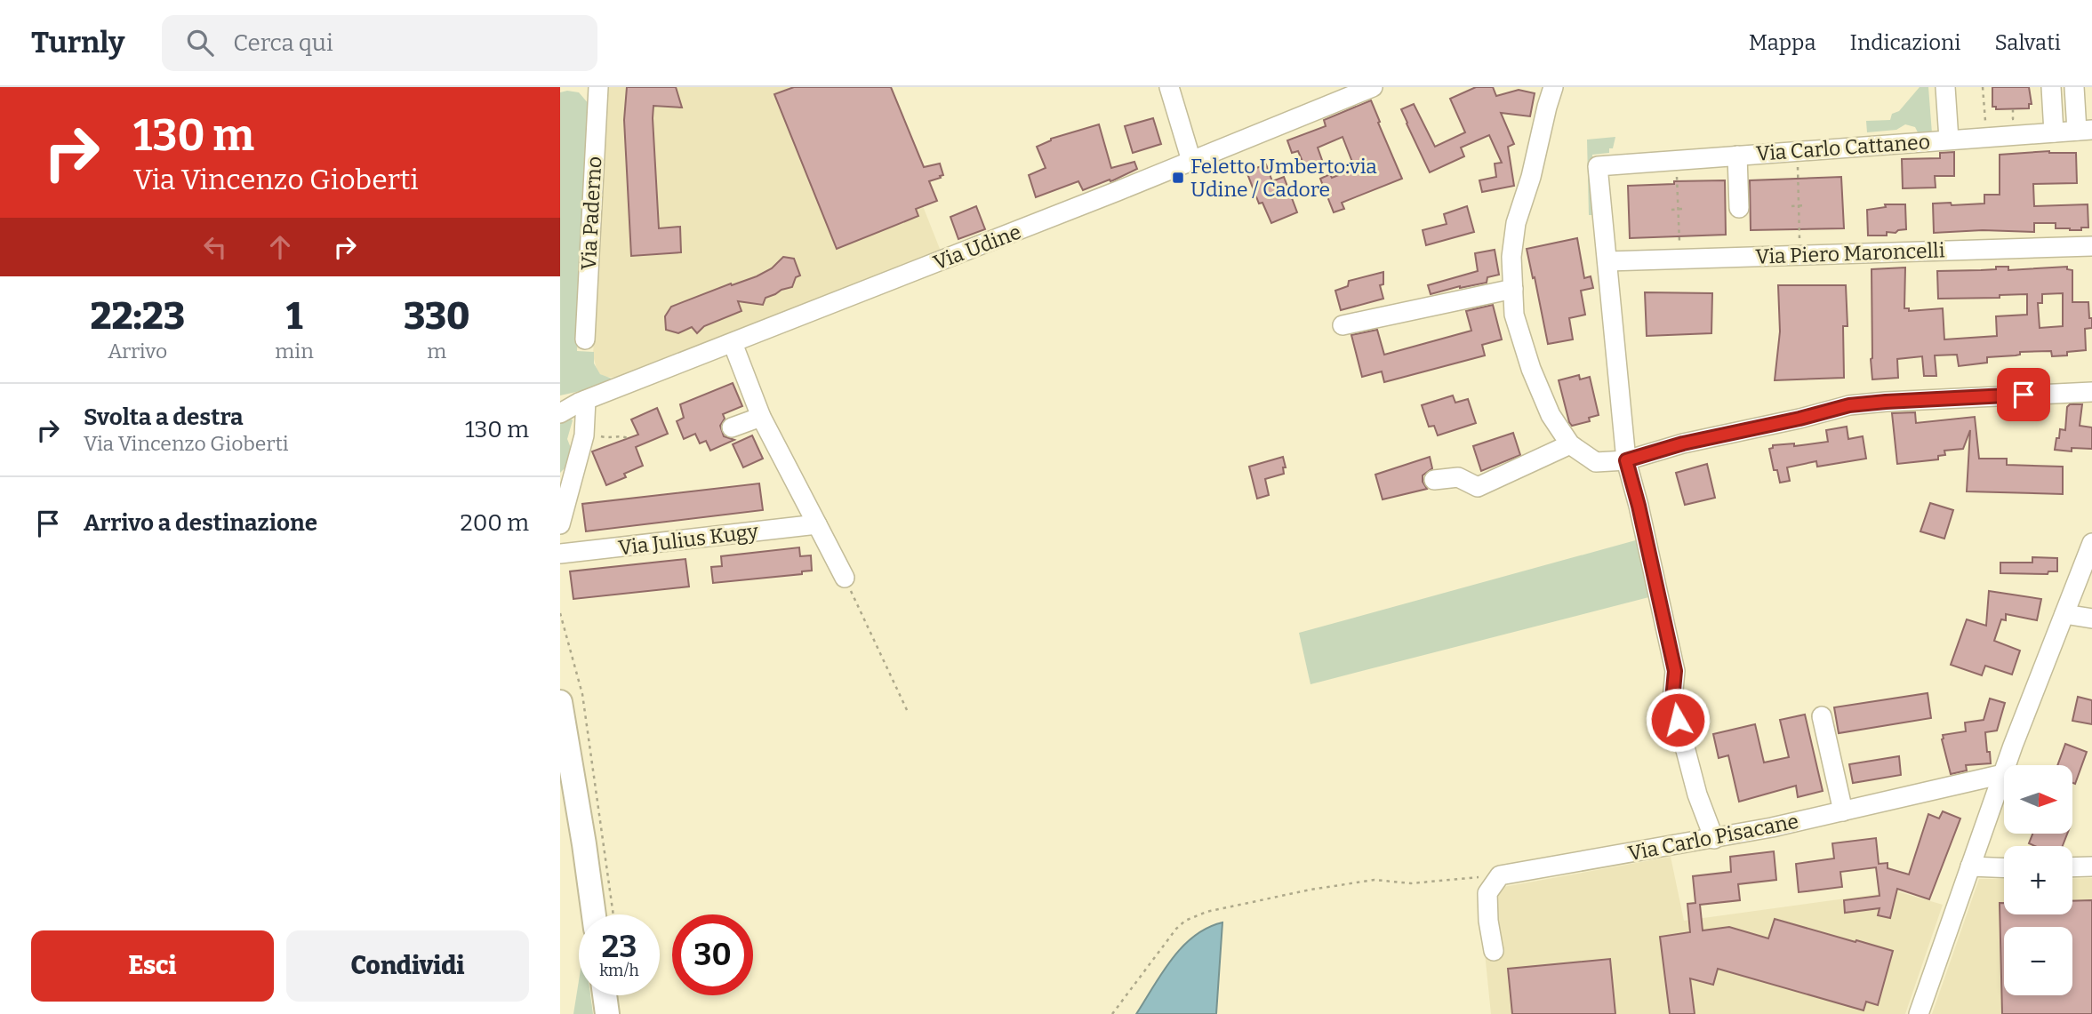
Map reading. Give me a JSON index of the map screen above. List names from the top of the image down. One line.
{"streets":{"street":["Via Carlo Cattaneo","Via Paderno","Via Udine","Via Piero Maroncelli","Via Julius Kugy","Via Carlo Pisacane"]},"crossings":[["Via Carlo Cattaneo","Via Piero Maroncelli"]],"places":{"transit":["Feletto Umberto:via Udine / Cadore"]},"north":"right","page":{"header":"Turnly","search":"Cerca qui","nav":["Mappa","Indicazioni","Salvati"],"turn":["130 m","Via Vincenzo Gioberti"],"eta":["22:23","Arrivo","1","min","330","m"],"list":[{"name":"Svolta a destra","note":"Via Vincenzo Gioberti","value":"130 m"},{"name":"Arrivo a destinazione","value":"200 m"}],"map_buttons":["+","−"],"speed":"23 km/h","limit":"30","buttons":["Esci","Condividi"]}}
